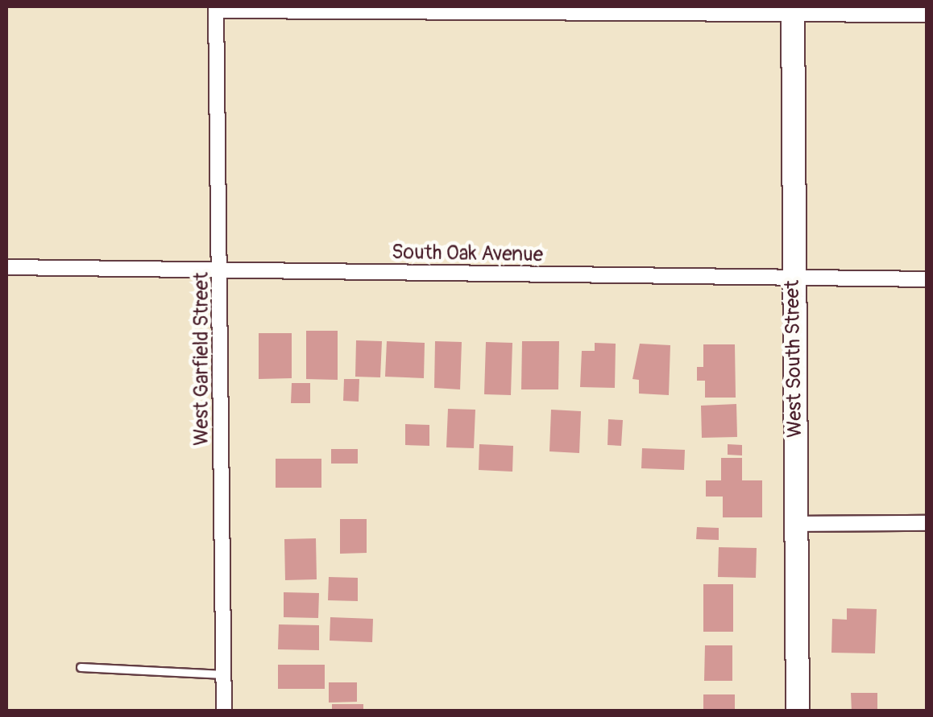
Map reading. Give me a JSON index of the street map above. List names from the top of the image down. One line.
{"streets":{"main road":["West South Street"],"street":["South Oak Avenue","West Garfield Street"]},"crossings":[["South Oak Avenue","West Garfield Street"],["South Oak Avenue","West South Street"]]}
